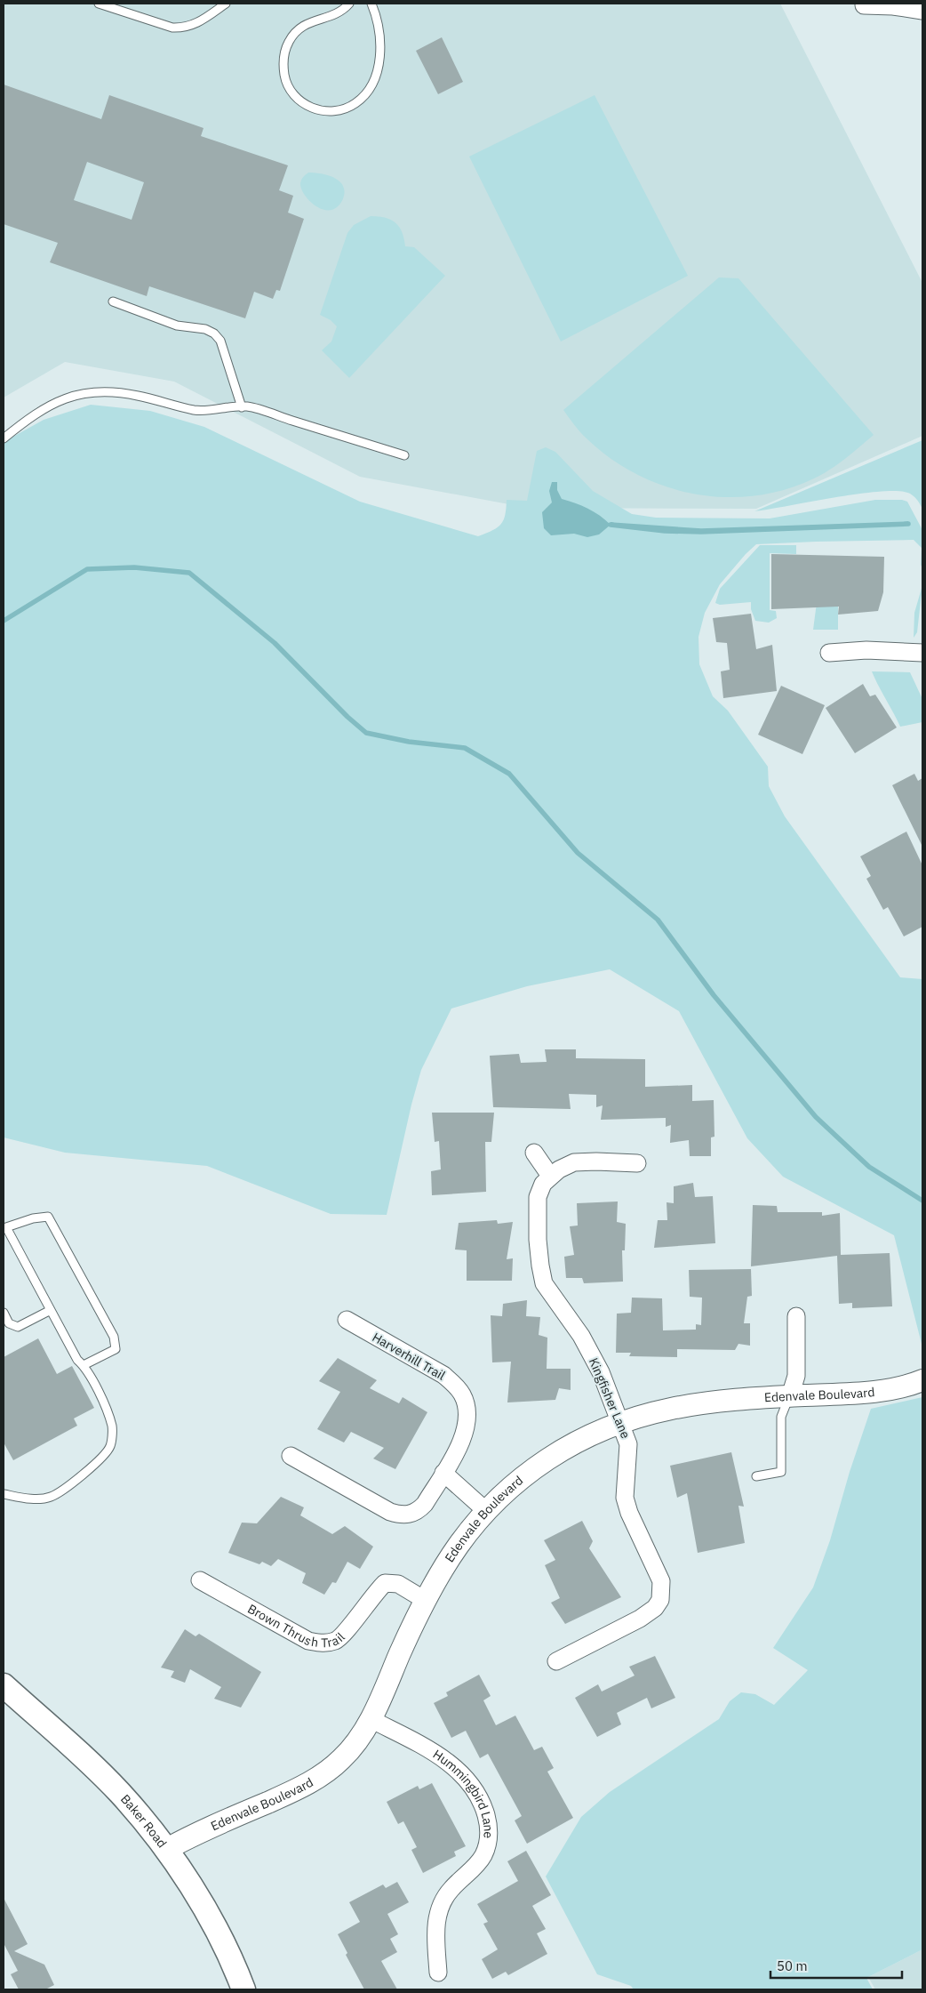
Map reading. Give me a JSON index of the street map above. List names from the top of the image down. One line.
{"streets":{"main road":["Baker Road"],"street":["Harverhill Trail","Edenvale Boulevard","Kingfisher Lane","Brown Thrush Trail","Hummingbird Lane"]},"crossings":[["Edenvale Boulevard","Kingfisher Lane"],["Edenvale Boulevard","Brown Thrush Trail"],["Edenvale Boulevard","Hummingbird Lane"],["Edenvale Boulevard","Baker Road"]],"scale_bar":"50 m"}
